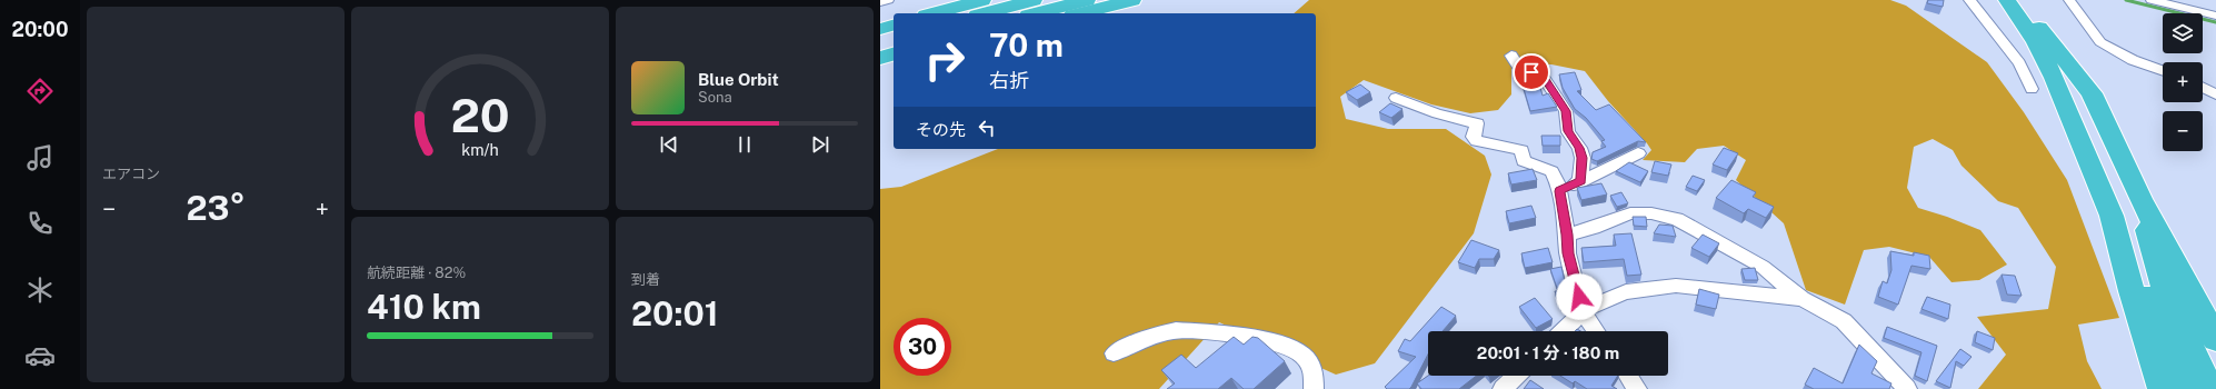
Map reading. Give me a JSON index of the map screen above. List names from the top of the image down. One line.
{"page":{"tabs":"20:00","tile":["エアコン",["航続距離 · 82%","410 km"],["到着","20:01"]],"map_buttons":["+","−"],"turn":["70 m","右折"],"song":["Blue Orbit","Sona"],"then":"その先","heat":["−","23°","+"],"limit":"30","trip":"20:01 · 1 分 · 180 m","gauge":["20","km/h"]}}
